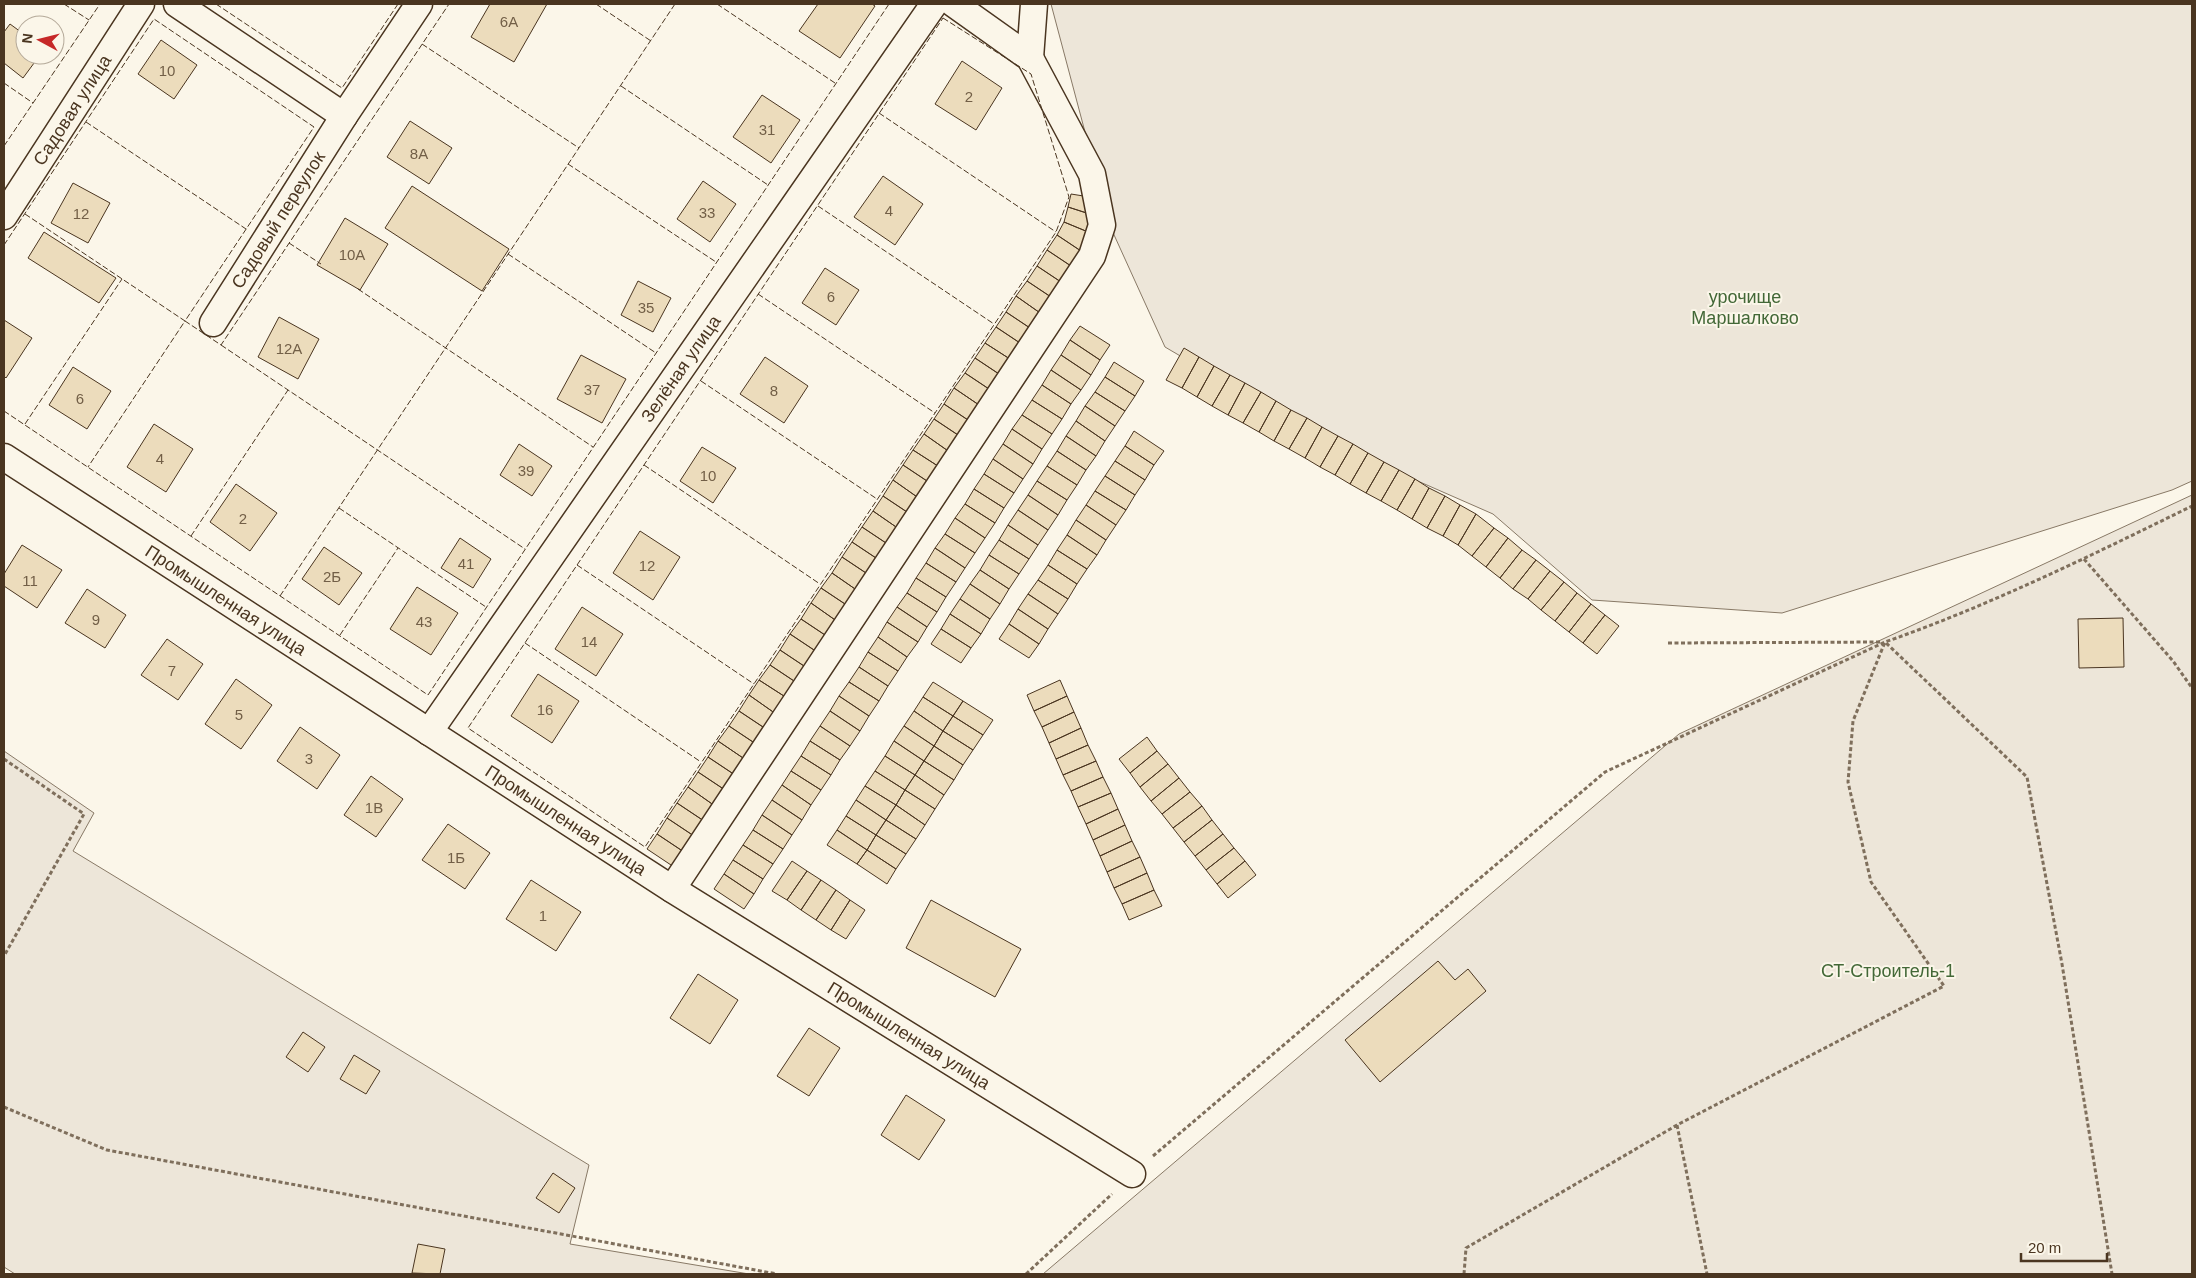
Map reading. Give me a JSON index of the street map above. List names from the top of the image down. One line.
{"streets":{"street":["Садовая улица","Садовый переулок","Зелёная улица","Промышленная улица"]},"crossings":[["Зелёная улица","Промышленная улица"]],"parks":["урочище Маршалково","СТ-Строитель-1"],"house_numbers":["6А","10","2","31","8А","4","33","12","10А","6","35","12А","37","8","6","4","39","10","2","41","12","2Б","11","9","43","14","7","16","5","3","1В","1Б","1"],"scale_bar":"20 m","north":"left"}
